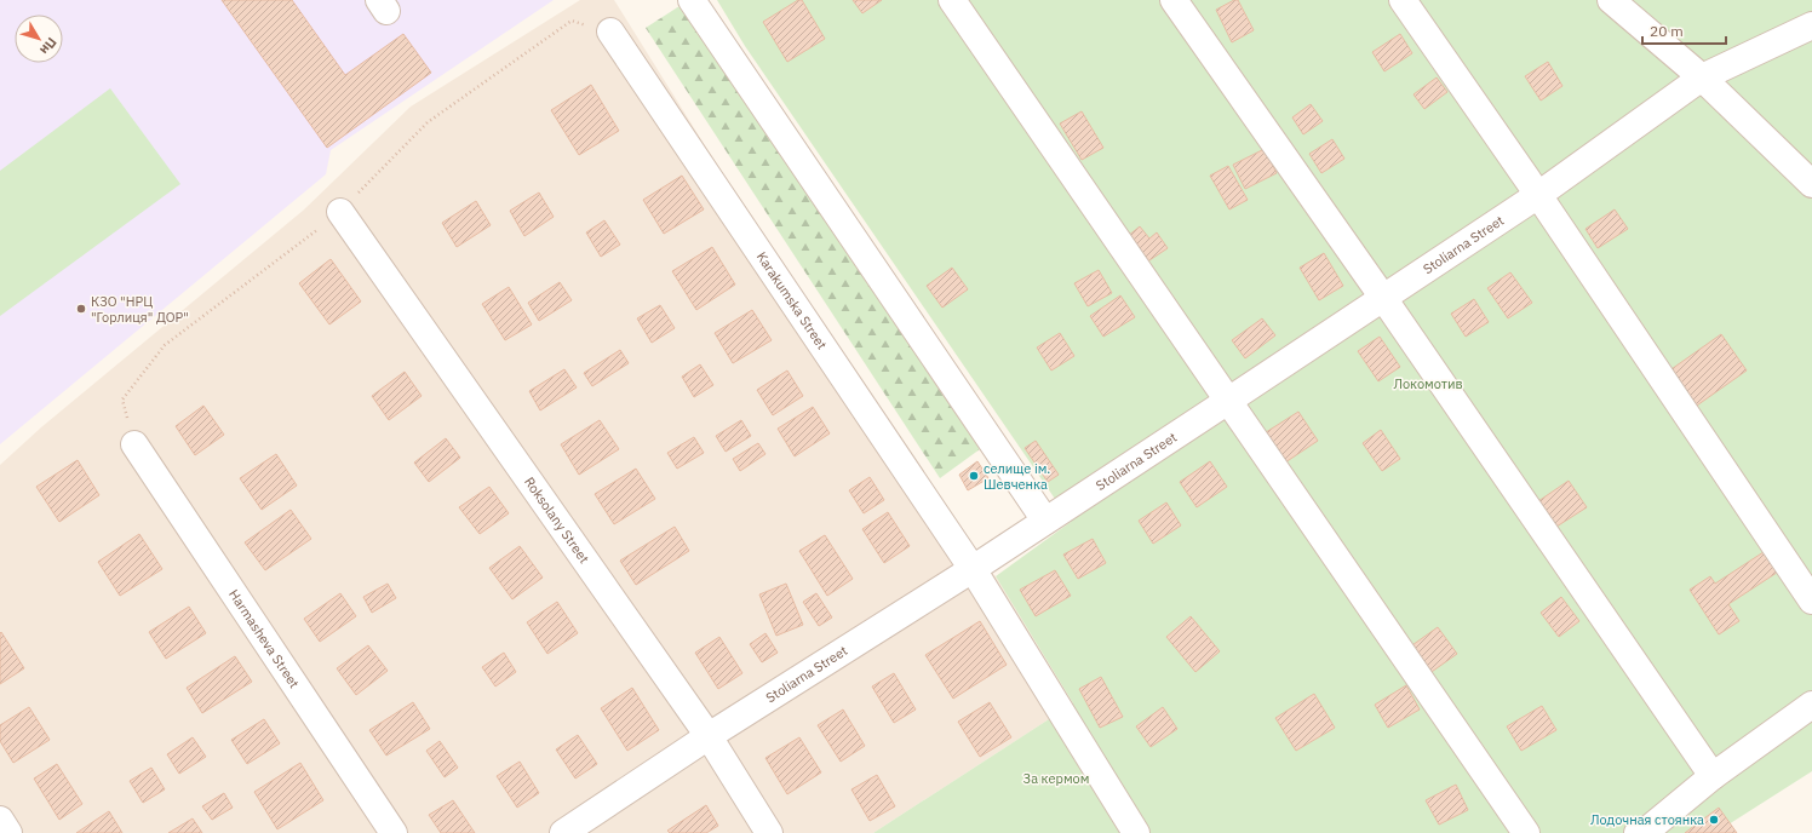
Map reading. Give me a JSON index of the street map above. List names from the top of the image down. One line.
{"streets":{"street":["Stoliarna Street","Karakumska Street","Roksolany Street","Harmasheva Street"]},"crossings":[["Stoliarna Street","Karakumska Street"],["Stoliarna Street","Roksolany Street"]],"parks":["Локомотив","За кермом"],"places":["КЗО \"НРЦ \"Горлиця\" ДОР\"","селище ім. Шевченка","Лодочная стоянка"],"scale_bar":"20 m","north":"bottom right"}
